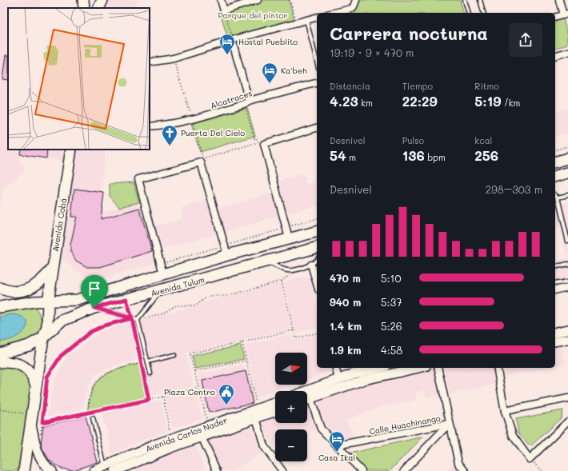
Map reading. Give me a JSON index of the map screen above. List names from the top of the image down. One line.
{"streets":{"main road":["Avenida Cobá","Avenida Tulum"],"street":["Alcatraces","Calle Huachinango","Avenida Carlos Nader"]},"crossings":[["Avenida Cobá","Avenida Tulum"]],"parks":["Parque del pintor"],"places":{"hotel":["Hostal Pueblito","Ka'beh","Casa Ikal"],"church":["Puerta Del Cielo"],"public building":["Plaza Centro"]},"north":"right","page":{"heading":["Carrera nocturna","19:19 · 9 × 470 m"],"stats":[["Distancia","4.23 km"],["Tiempo","22:29"],["Ritmo","5:19 /km"],["Desnivel","54 m"],["Pulso","136 bpm"],["kcal","256"]],"chart":["Desnivel","298–303 m"],"list":[{"name":"470 m","note":"5:10"},{"name":"940 m","note":"5:37"},{"name":"1.4 km","note":"5:26"},{"name":"1.9 km","note":"4:58"}],"map_buttons":["+","−"]}}
